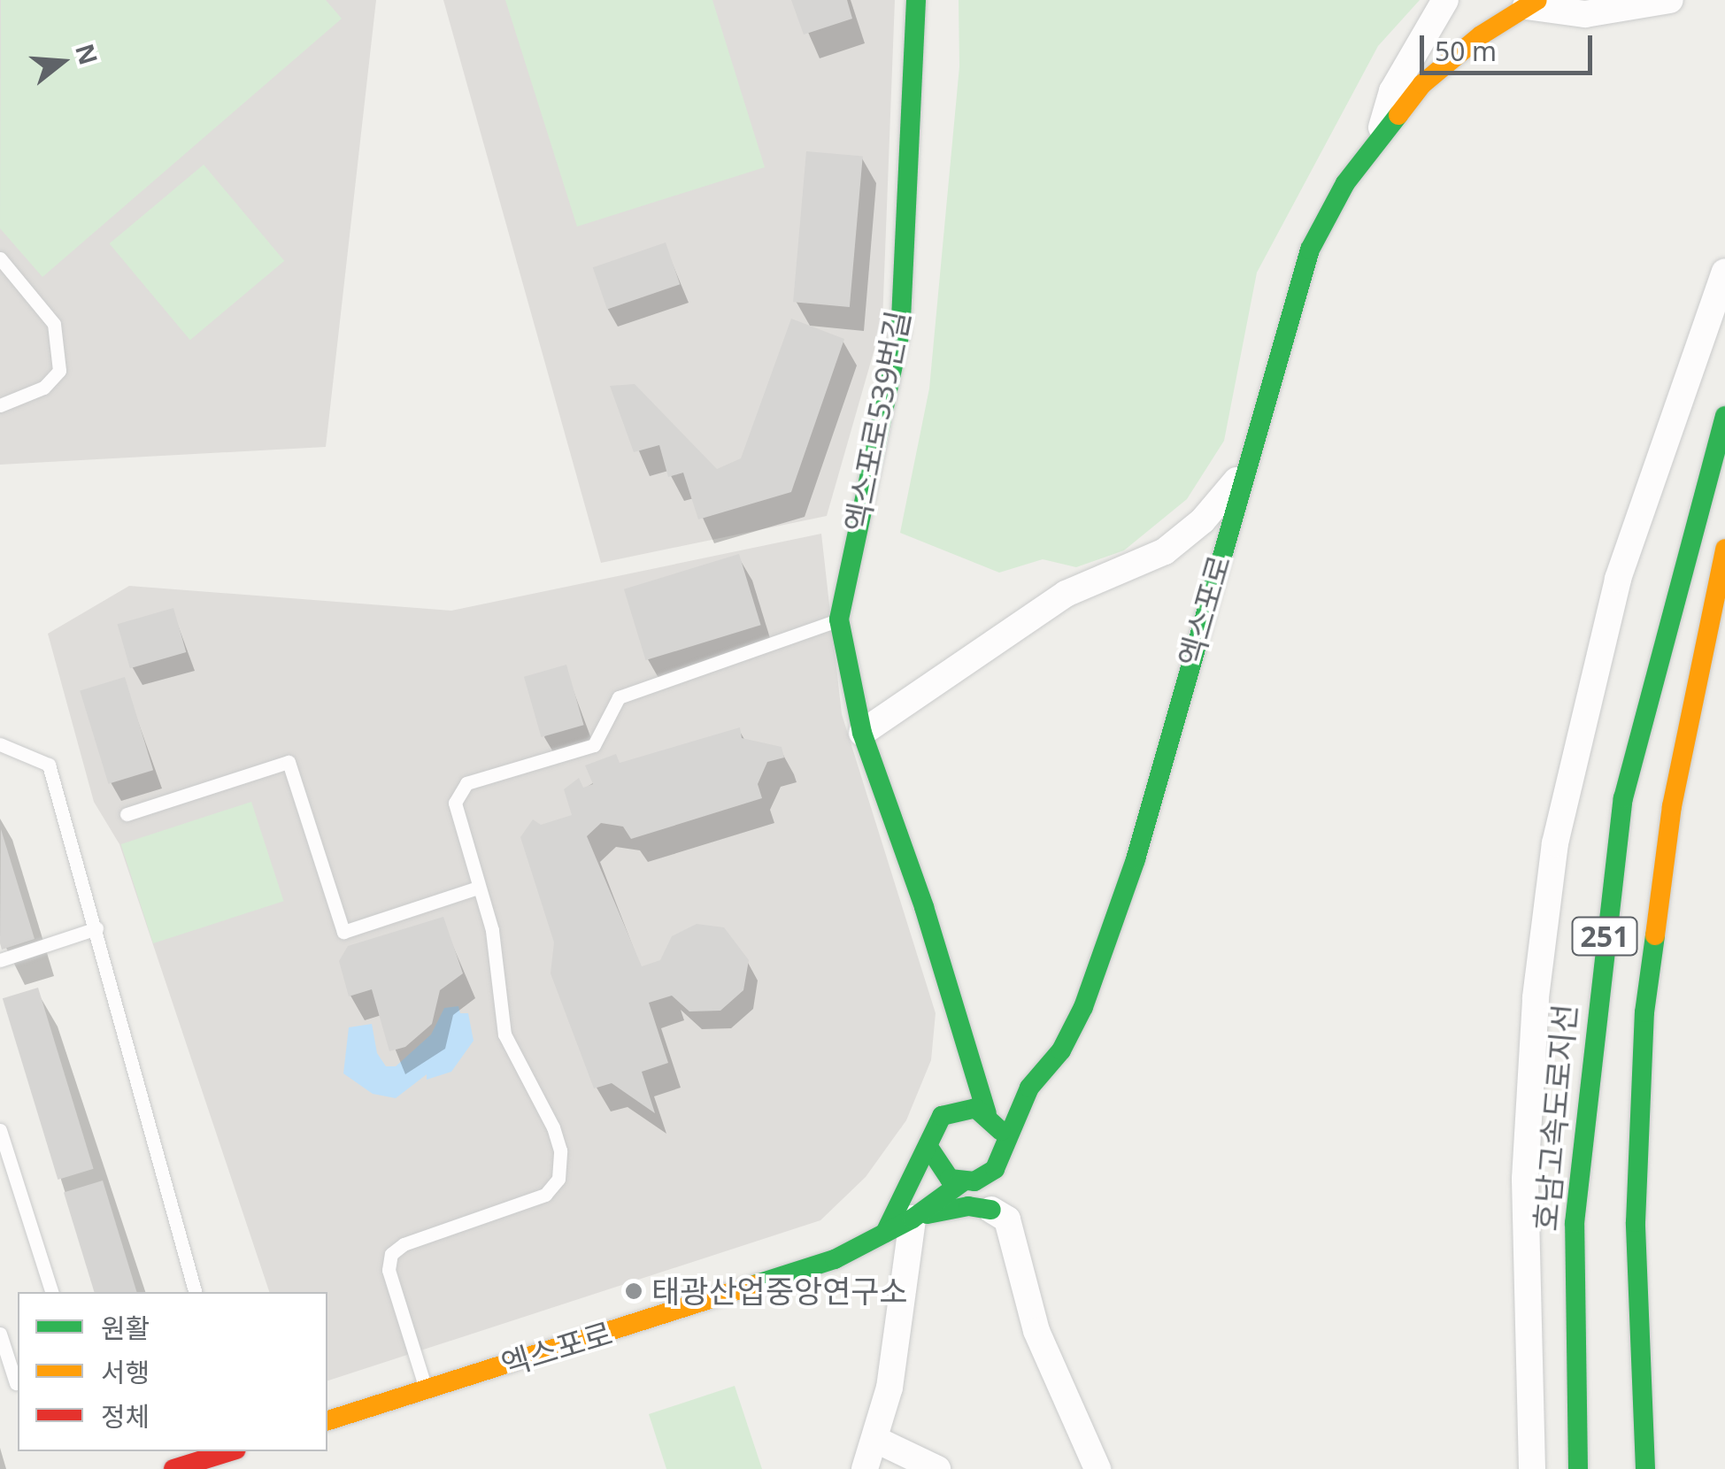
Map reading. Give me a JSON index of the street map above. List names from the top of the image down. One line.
{"streets":{"main road":["엑스포로539번길","엑스포로","251","호남고속도로지선"]},"places":["태광산업중앙연구소"],"legend":["원활","서행","정체"],"scale_bar":"50 m","north":"right"}
